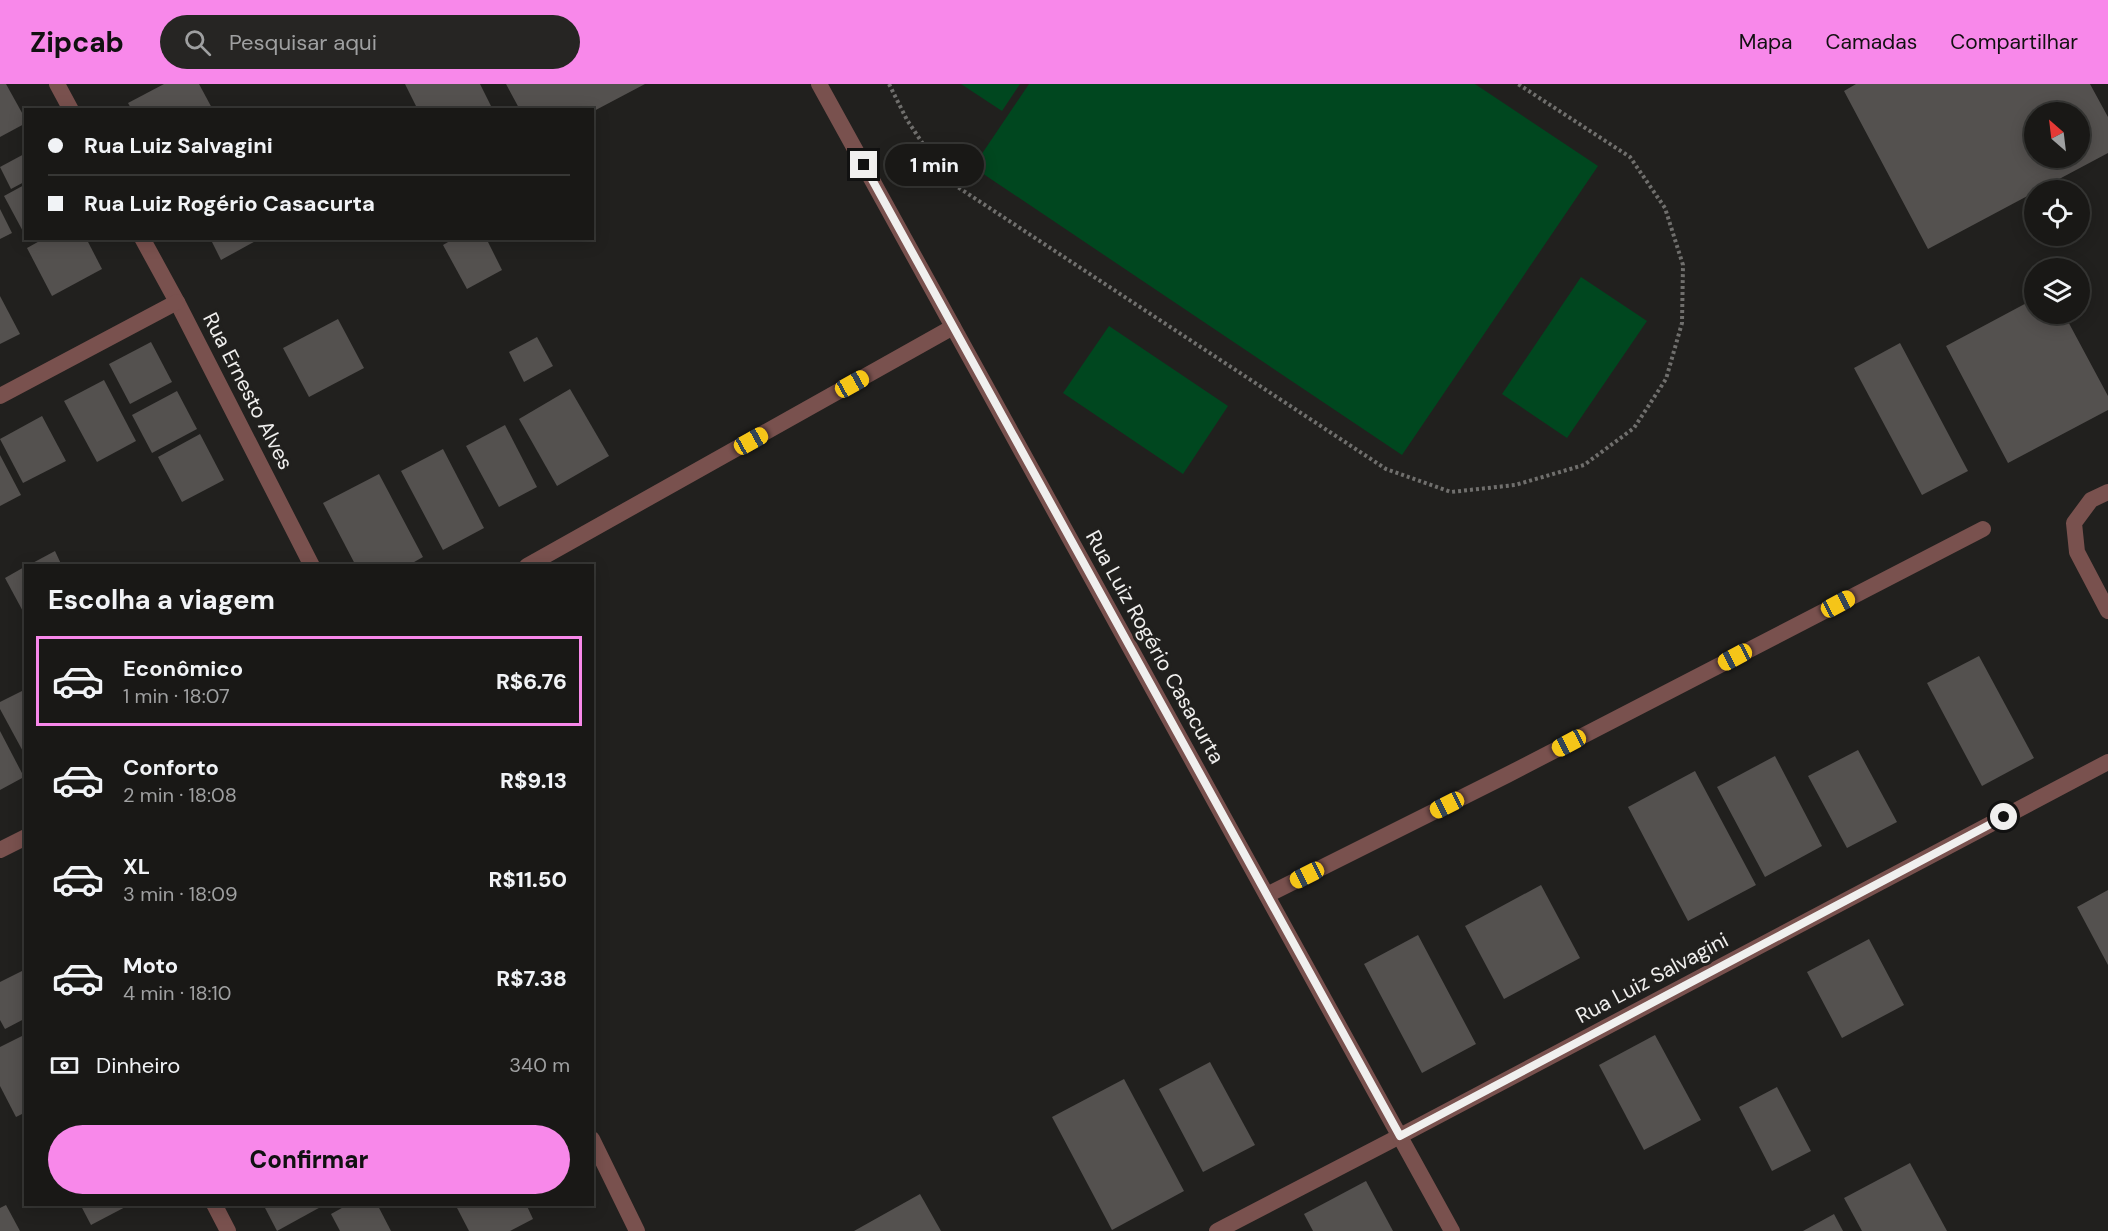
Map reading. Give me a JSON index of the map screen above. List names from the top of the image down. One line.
{"streets":{"street":["Rua Ernesto Alves","Rua Luiz Rogério Casacurta","Rua Luiz Salvagini"]},"crossings":[["Rua Luiz Rogério Casacurta","Rua Luiz Salvagini"]],"north":"top left","page":{"header":"Zipcab","search":"Pesquisar aqui","nav":["Mapa","Camadas","Compartilhar"],"banner":["Rua Luiz Salvagini","Rua Luiz Rogério Casacurta"],"bubble":"1 min","heading":"Escolha a viagem","list":[{"name":"Econômico","note":"1 min · 18:07","value":"R$6.76"},{"name":"Conforto","note":"2 min · 18:08","value":"R$9.13"},{"name":"XL","note":"3 min · 18:09","value":"R$11.50"},{"name":"Moto","note":"4 min · 18:10","value":"R$7.38"}],"pay":["Dinheiro","340 m"],"buttons":"Confirmar"}}
